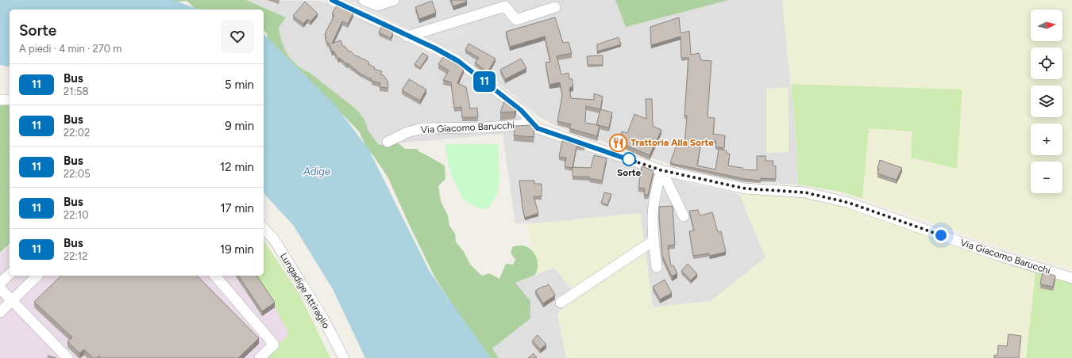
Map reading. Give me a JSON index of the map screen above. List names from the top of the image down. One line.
{"streets":{"street":["Via Giacomo Barucchi","Lungadige Attiraglio"]},"water":["Adige"],"places":{"restaurant":["Trattoria Alla Sorte"],"other":["Sorte"]},"lines":["bus line 11"],"north":"right","page":{"on_map":"11","map_buttons":["+","−"],"heading":["Sorte","A piedi · 4 min · 270 m"],"list":[{"mark":"11","name":"Bus","note":"21:58","value":"5 min"},{"mark":"11","name":"Bus","note":"22:02","value":"9 min"},{"mark":"11","name":"Bus","note":"22:05","value":"12 min"},{"mark":"11","name":"Bus","note":"22:10","value":"17 min"},{"mark":"11","name":"Bus","note":"22:12","value":"19 min"}]}}
